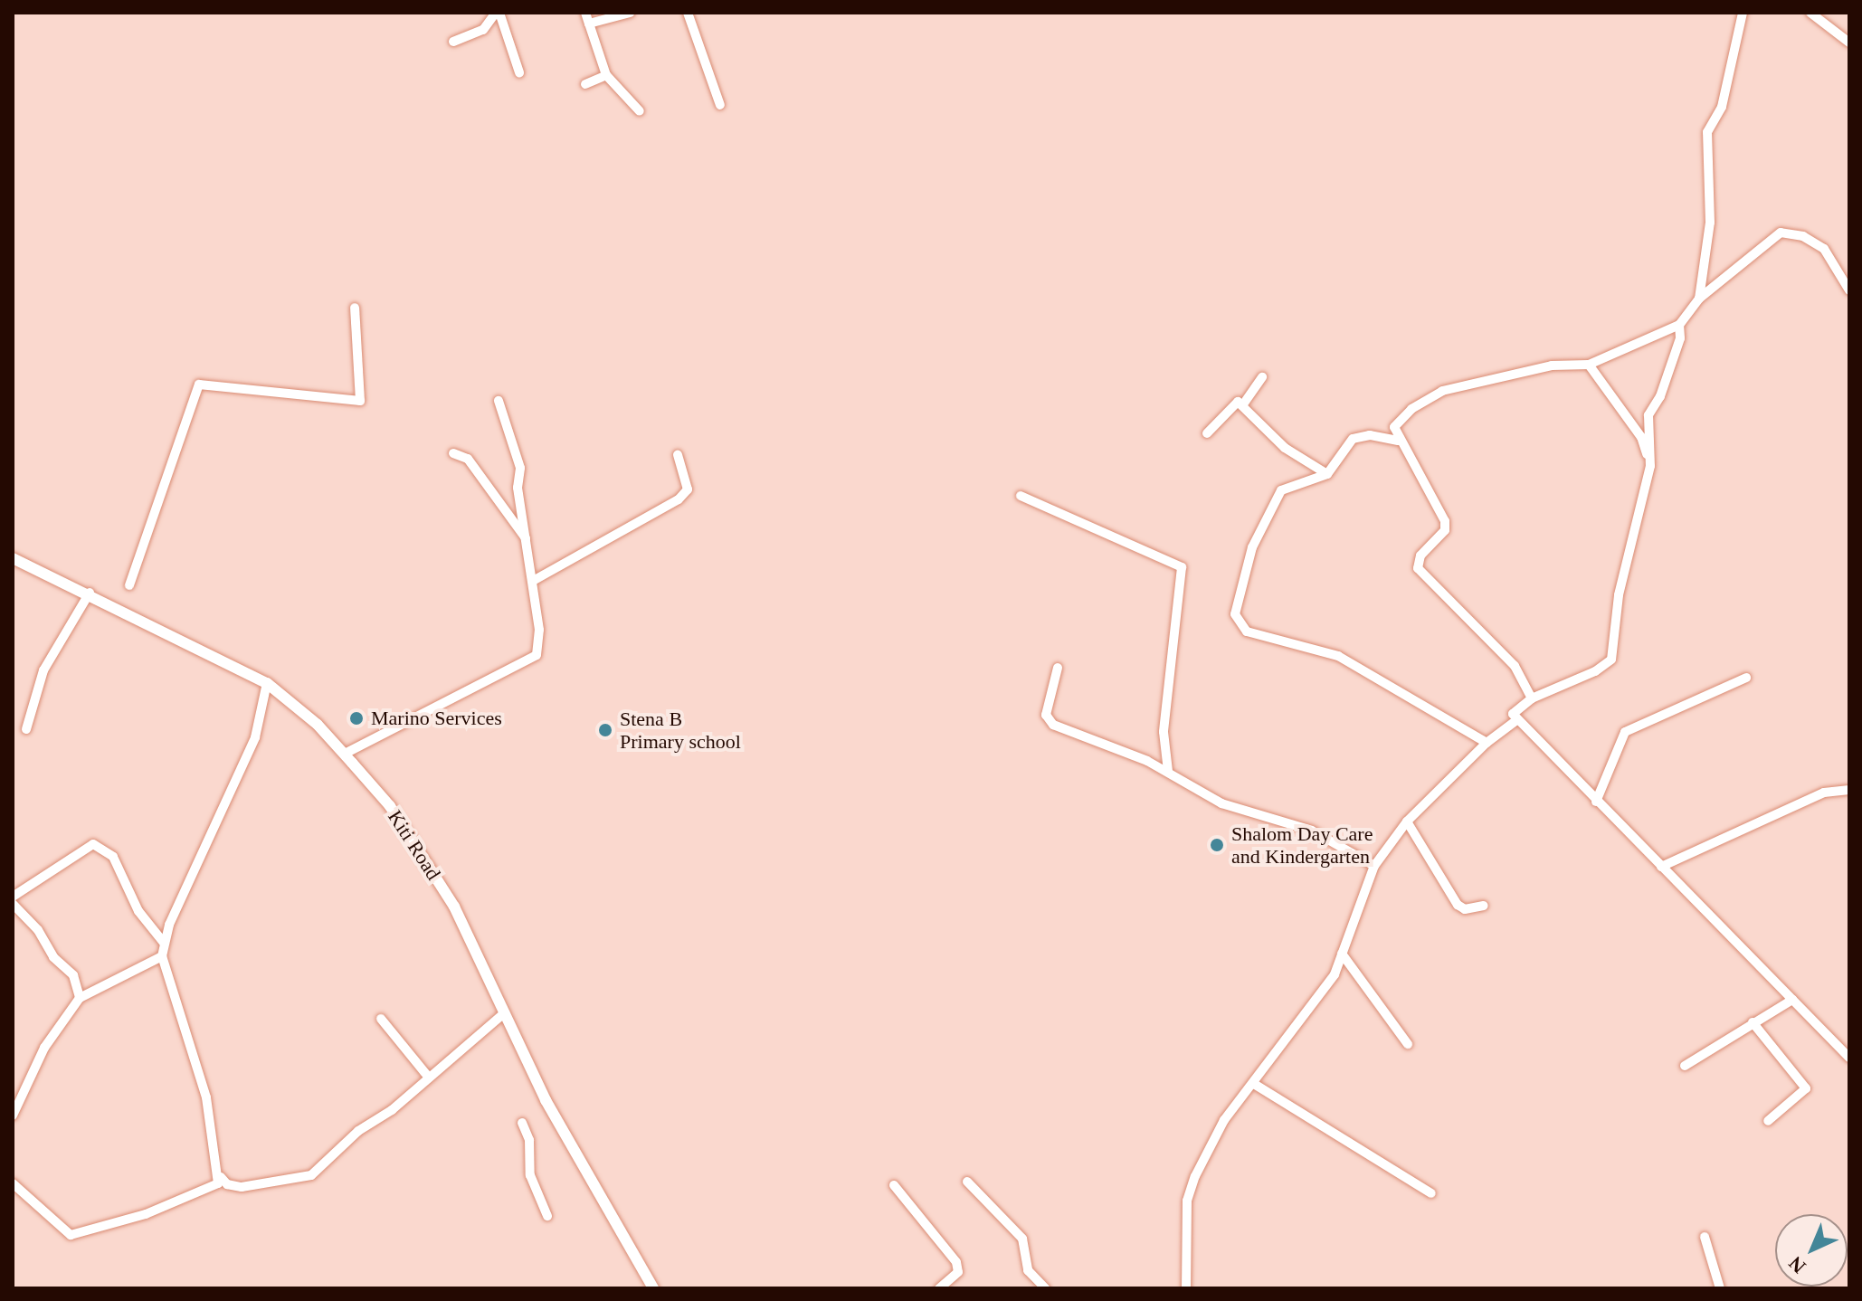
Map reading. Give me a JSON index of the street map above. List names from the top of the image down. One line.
{"streets":{"street":["Kiti Road"]},"places":["Marino Services","Stena B Primary school","Shalom Day Care and Kindergarten"],"north":"bottom left"}
